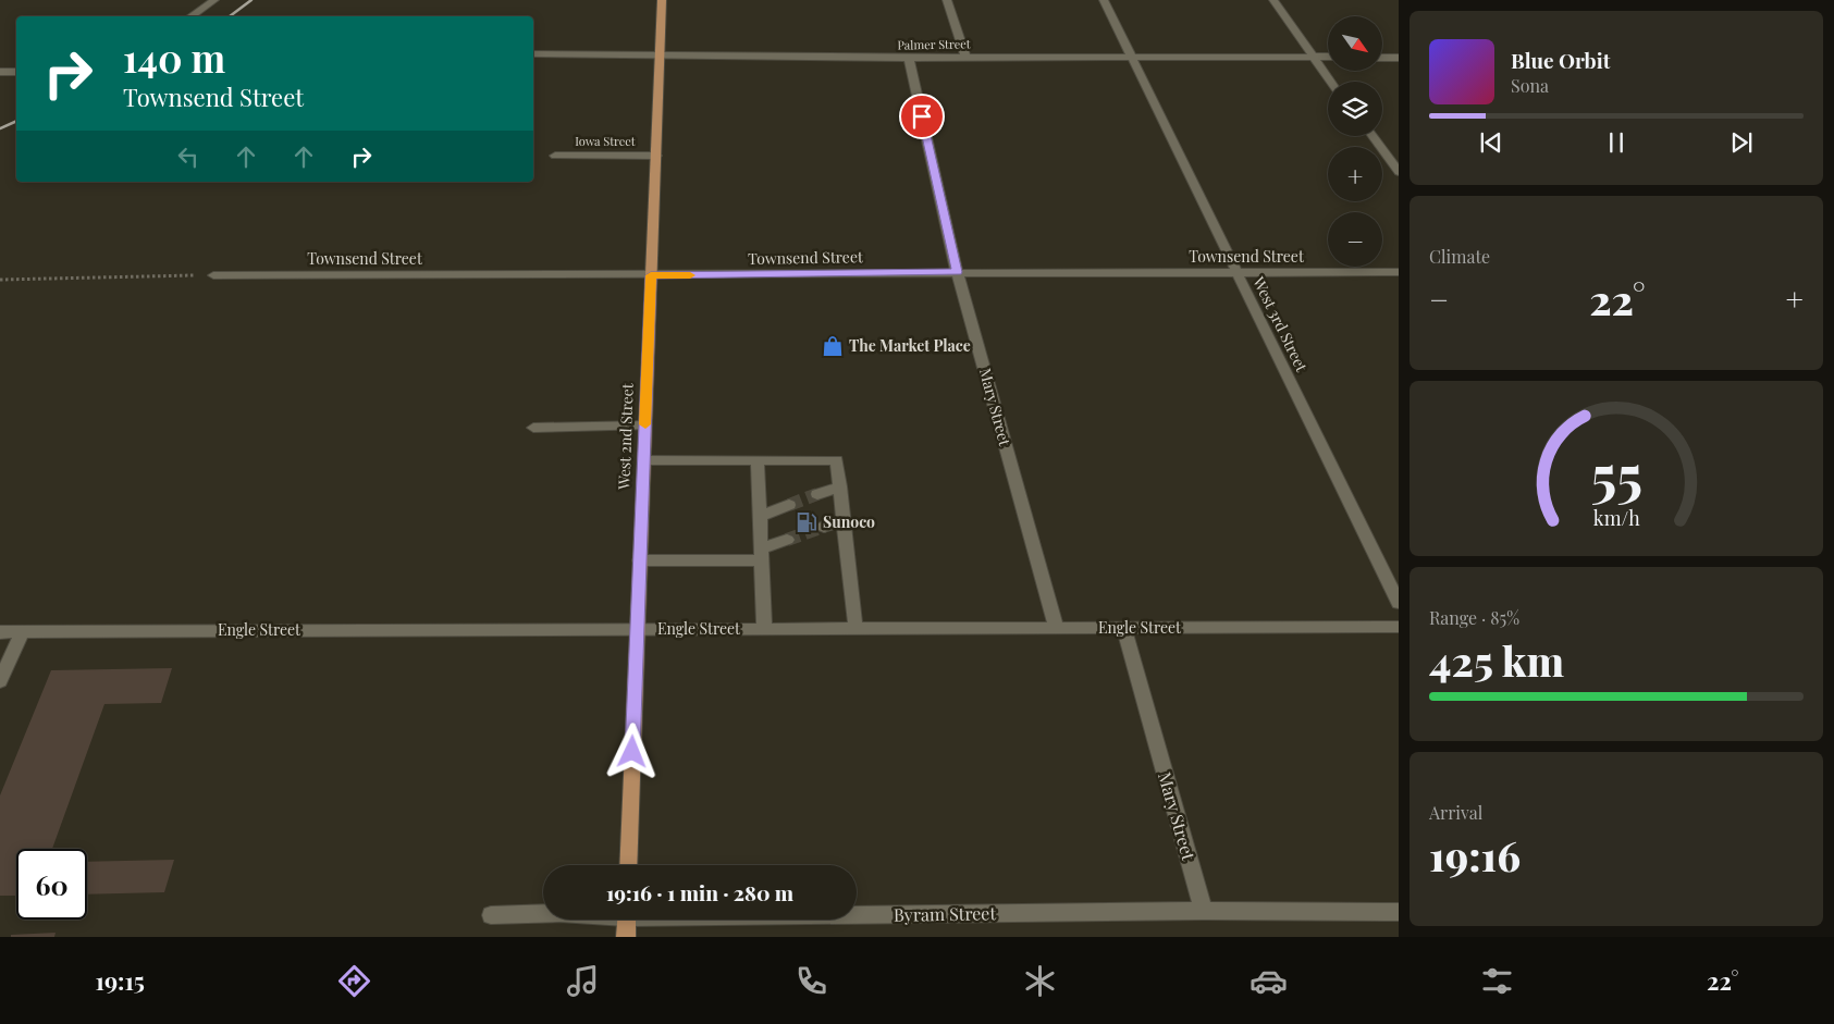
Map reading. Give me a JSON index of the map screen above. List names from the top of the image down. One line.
{"streets":{"main road":["West 2nd Street"],"street":["Palmer Street","Iowa Street","Townsend Street","West 3rd Street","Mary Street","Engle Street","Byram Street"]},"crossings":[["Palmer Street","West 3rd Street"],["Palmer Street","Mary Street"],["Palmer Street","West 2nd Street"],["Iowa Street","West 2nd Street"],["Townsend Street","West 3rd Street"],["Townsend Street","Mary Street"],["Townsend Street","West 2nd Street"],["Mary Street","Engle Street"],["Mary Street","Byram Street"],["West 2nd Street","Engle Street"]],"places":{"shop":["The Market Place"],"fuel station":["Sunoco"]},"north":"bottom right","page":{"map_buttons":["+","−"],"turn":["140 m","Townsend Street"],"song":["Blue Orbit","Sona"],"tile":["Climate",["Range · 85%","425 km"],["Arrival","19:16"]],"heat":["−","22°","+"],"limit":"60","trip":"19:16 · 1 min · 280 m","tabs":["19:15","22°"],"gauge":["55","km/h"]}}
